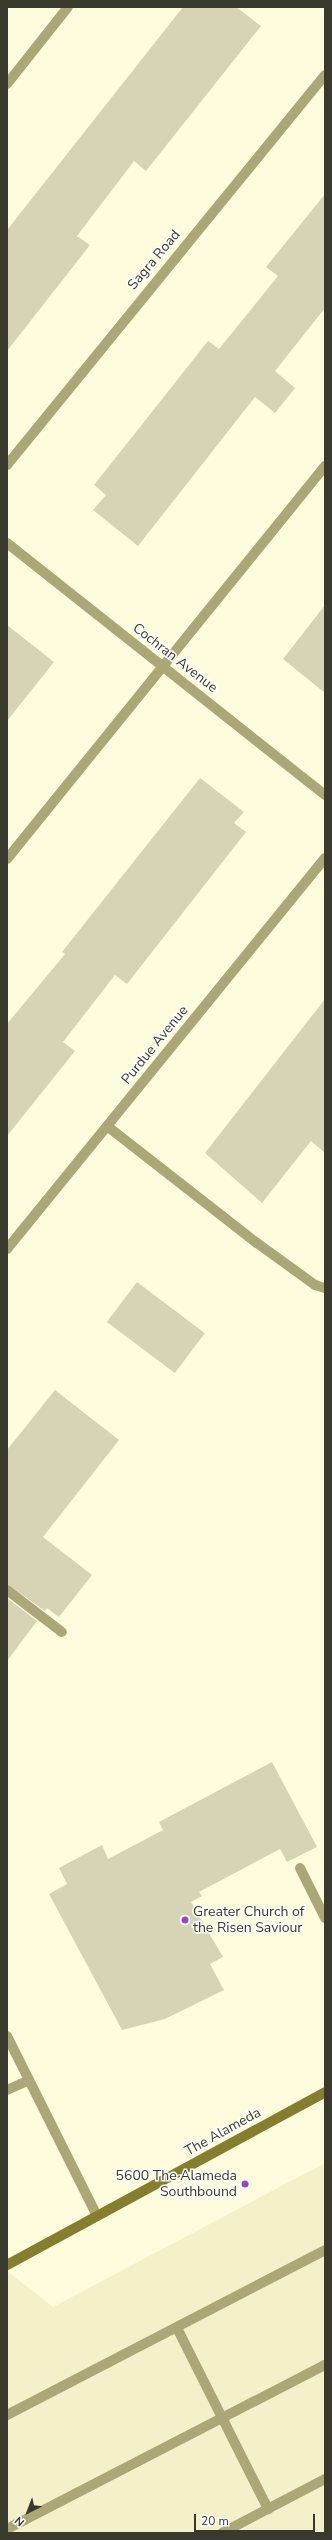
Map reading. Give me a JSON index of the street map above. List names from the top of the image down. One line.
{"streets":{"main road":["The Alameda"],"street":["Sagra Road","Cochran Avenue","Purdue Avenue"]},"places":["Greater Church of the Risen Saviour","5600 The Alameda Southbound"],"scale_bar":"20 m","north":"bottom left"}
